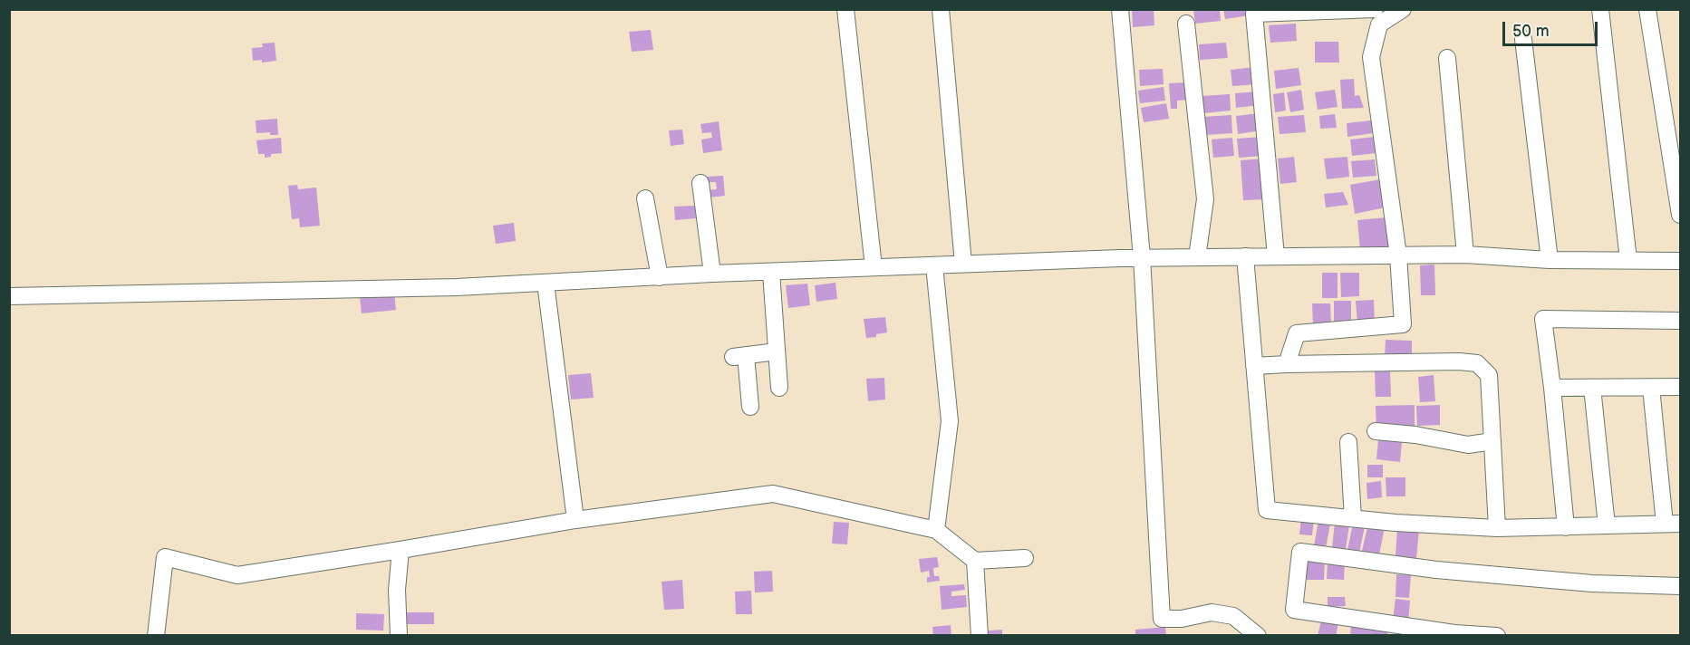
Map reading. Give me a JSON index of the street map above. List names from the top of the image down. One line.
{"scale_bar":"50 m"}
